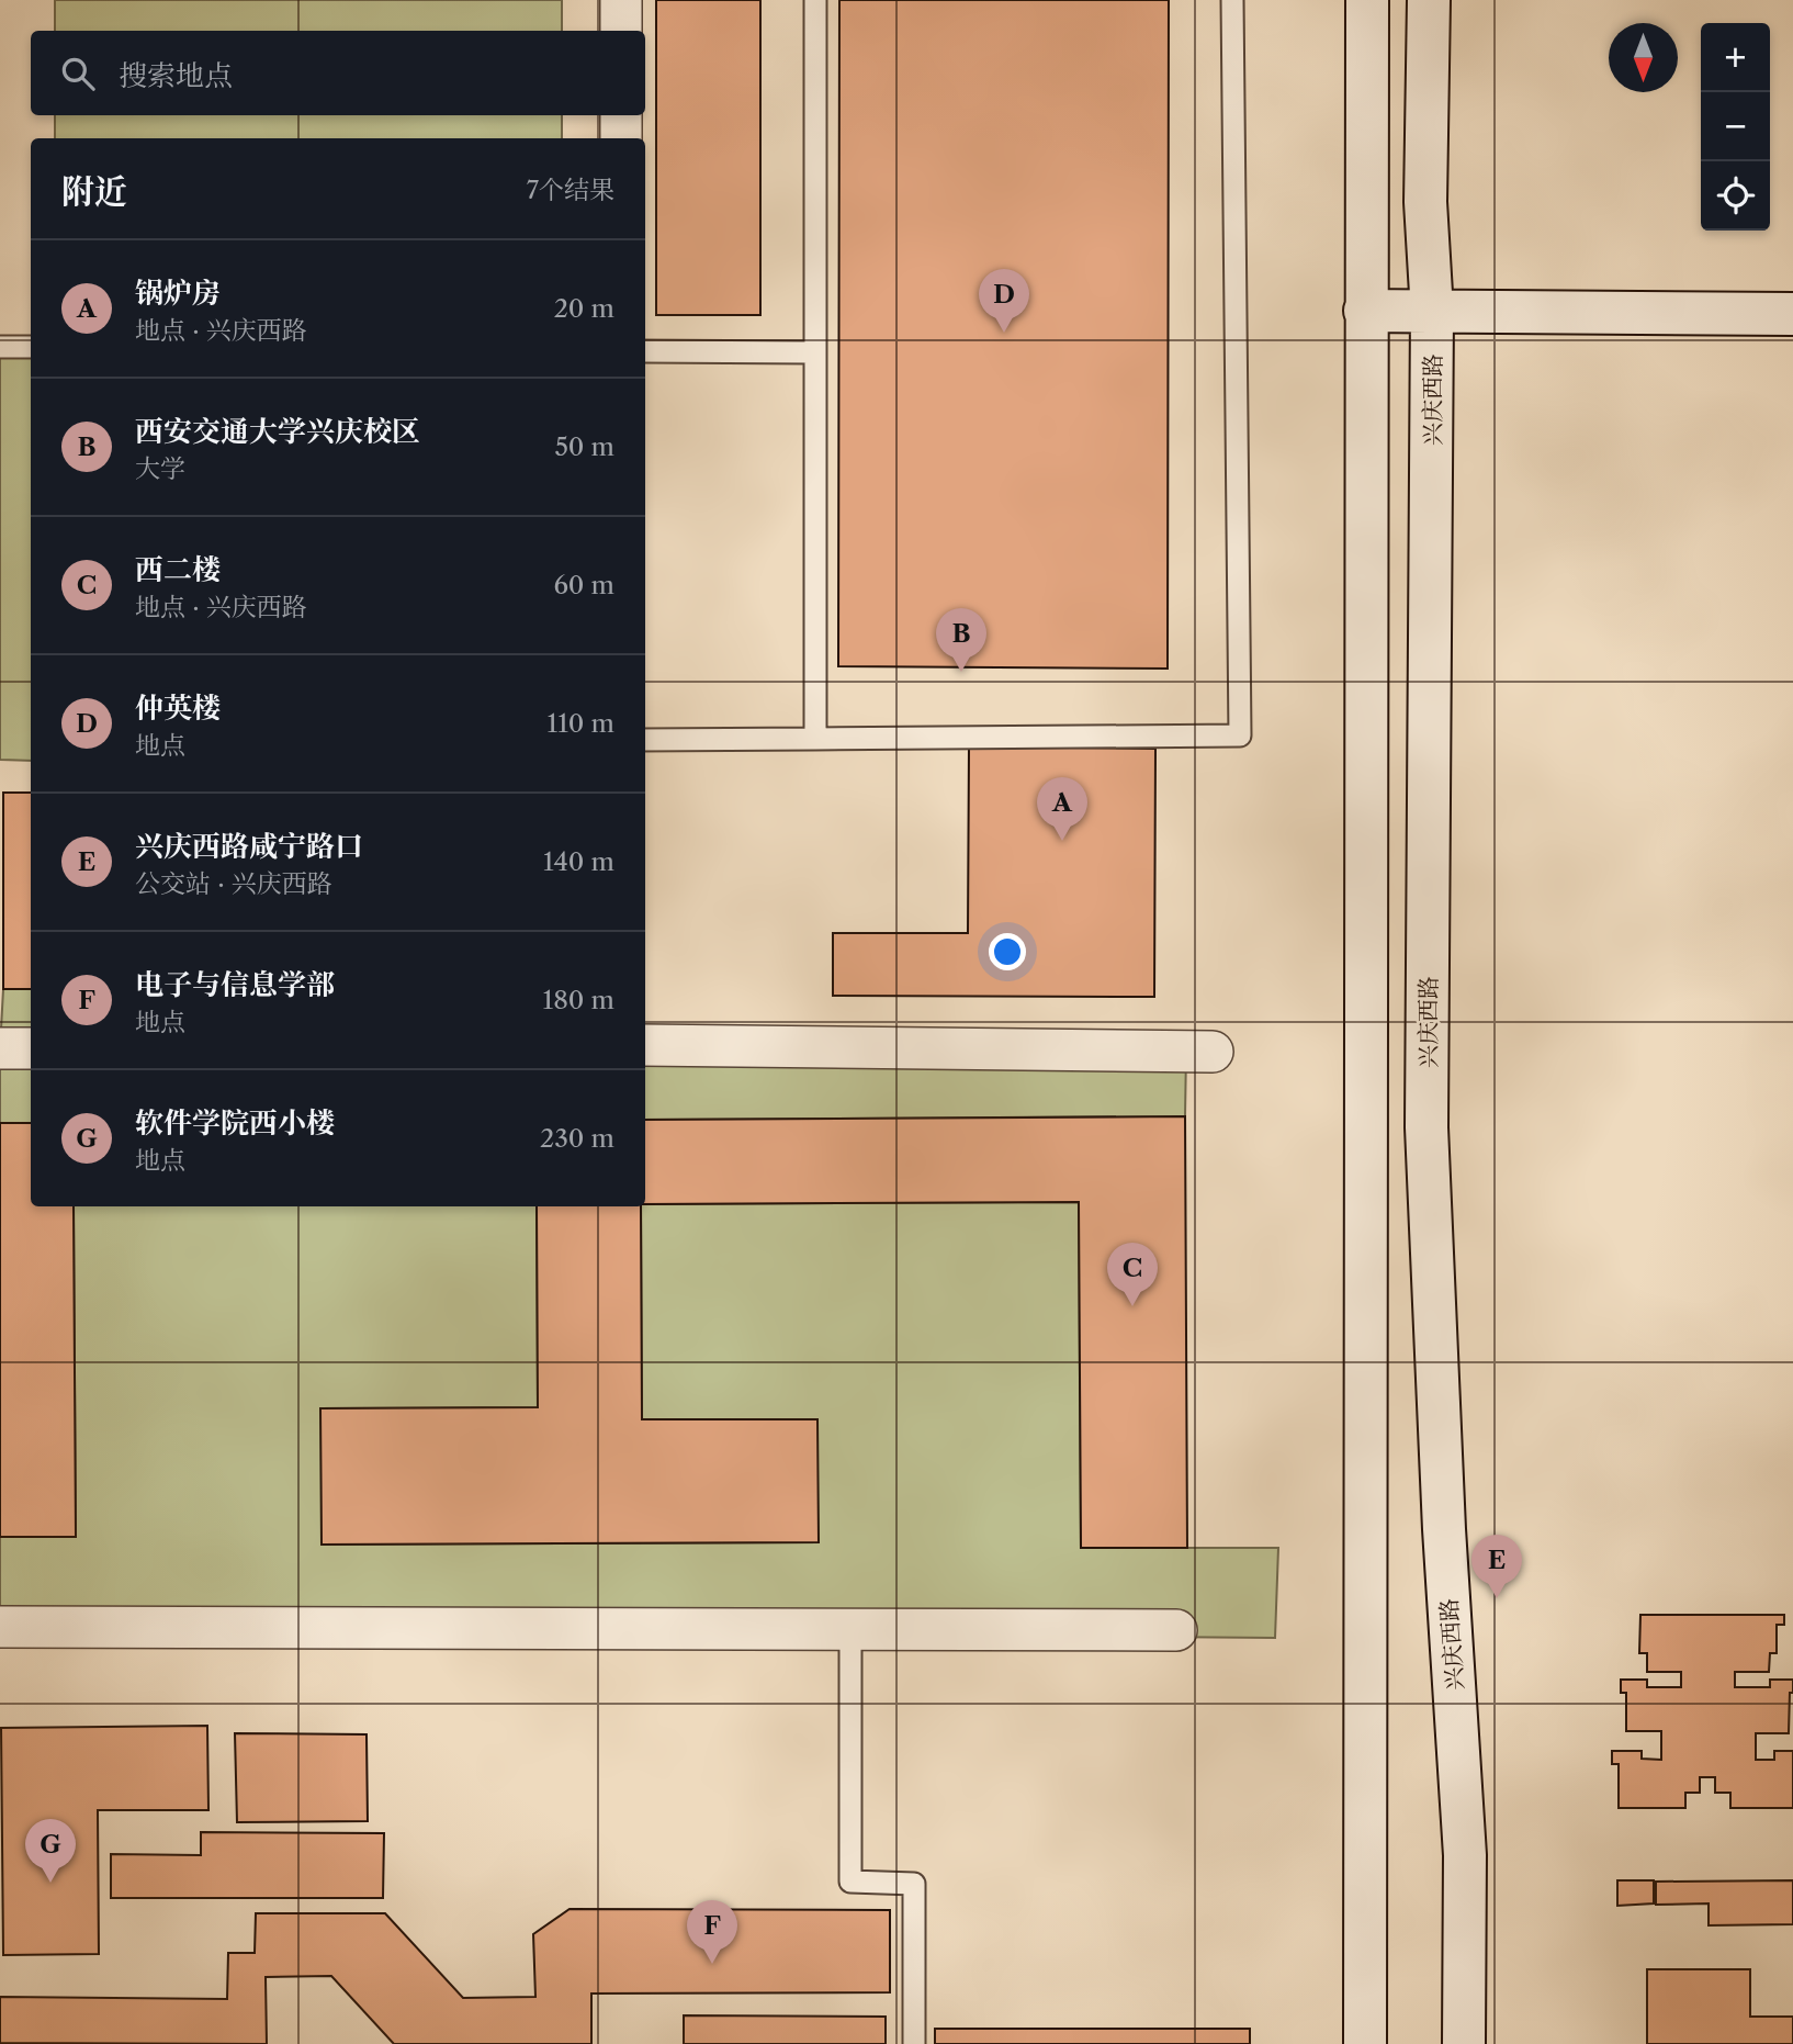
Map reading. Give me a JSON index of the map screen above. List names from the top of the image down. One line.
{"streets":{"main road":["兴庆西路"]},"north":"bottom","page":{"map_buttons":["+","−"],"search":"搜索地点","heading":["附近","7个结果"],"list":[{"mark":"A","name":"锅炉房","note":"地点 · 兴庆西路","value":"20 m"},{"mark":"B","name":"西安交通大学兴庆校区","note":"大学","value":"50 m"},{"mark":"C","name":"西二楼","note":"地点 · 兴庆西路","value":"60 m"},{"mark":"D","name":"仲英楼","note":"地点","value":"110 m"},{"mark":"E","name":"兴庆西路咸宁路口","note":"公交站 · 兴庆西路","value":"140 m"},{"mark":"F","name":"电子与信息学部","note":"地点","value":"180 m"},{"mark":"G","name":"软件学院西小楼","note":"地点","value":"230 m"}],"pins":["D","B","A","C","E","G","F"]}}
